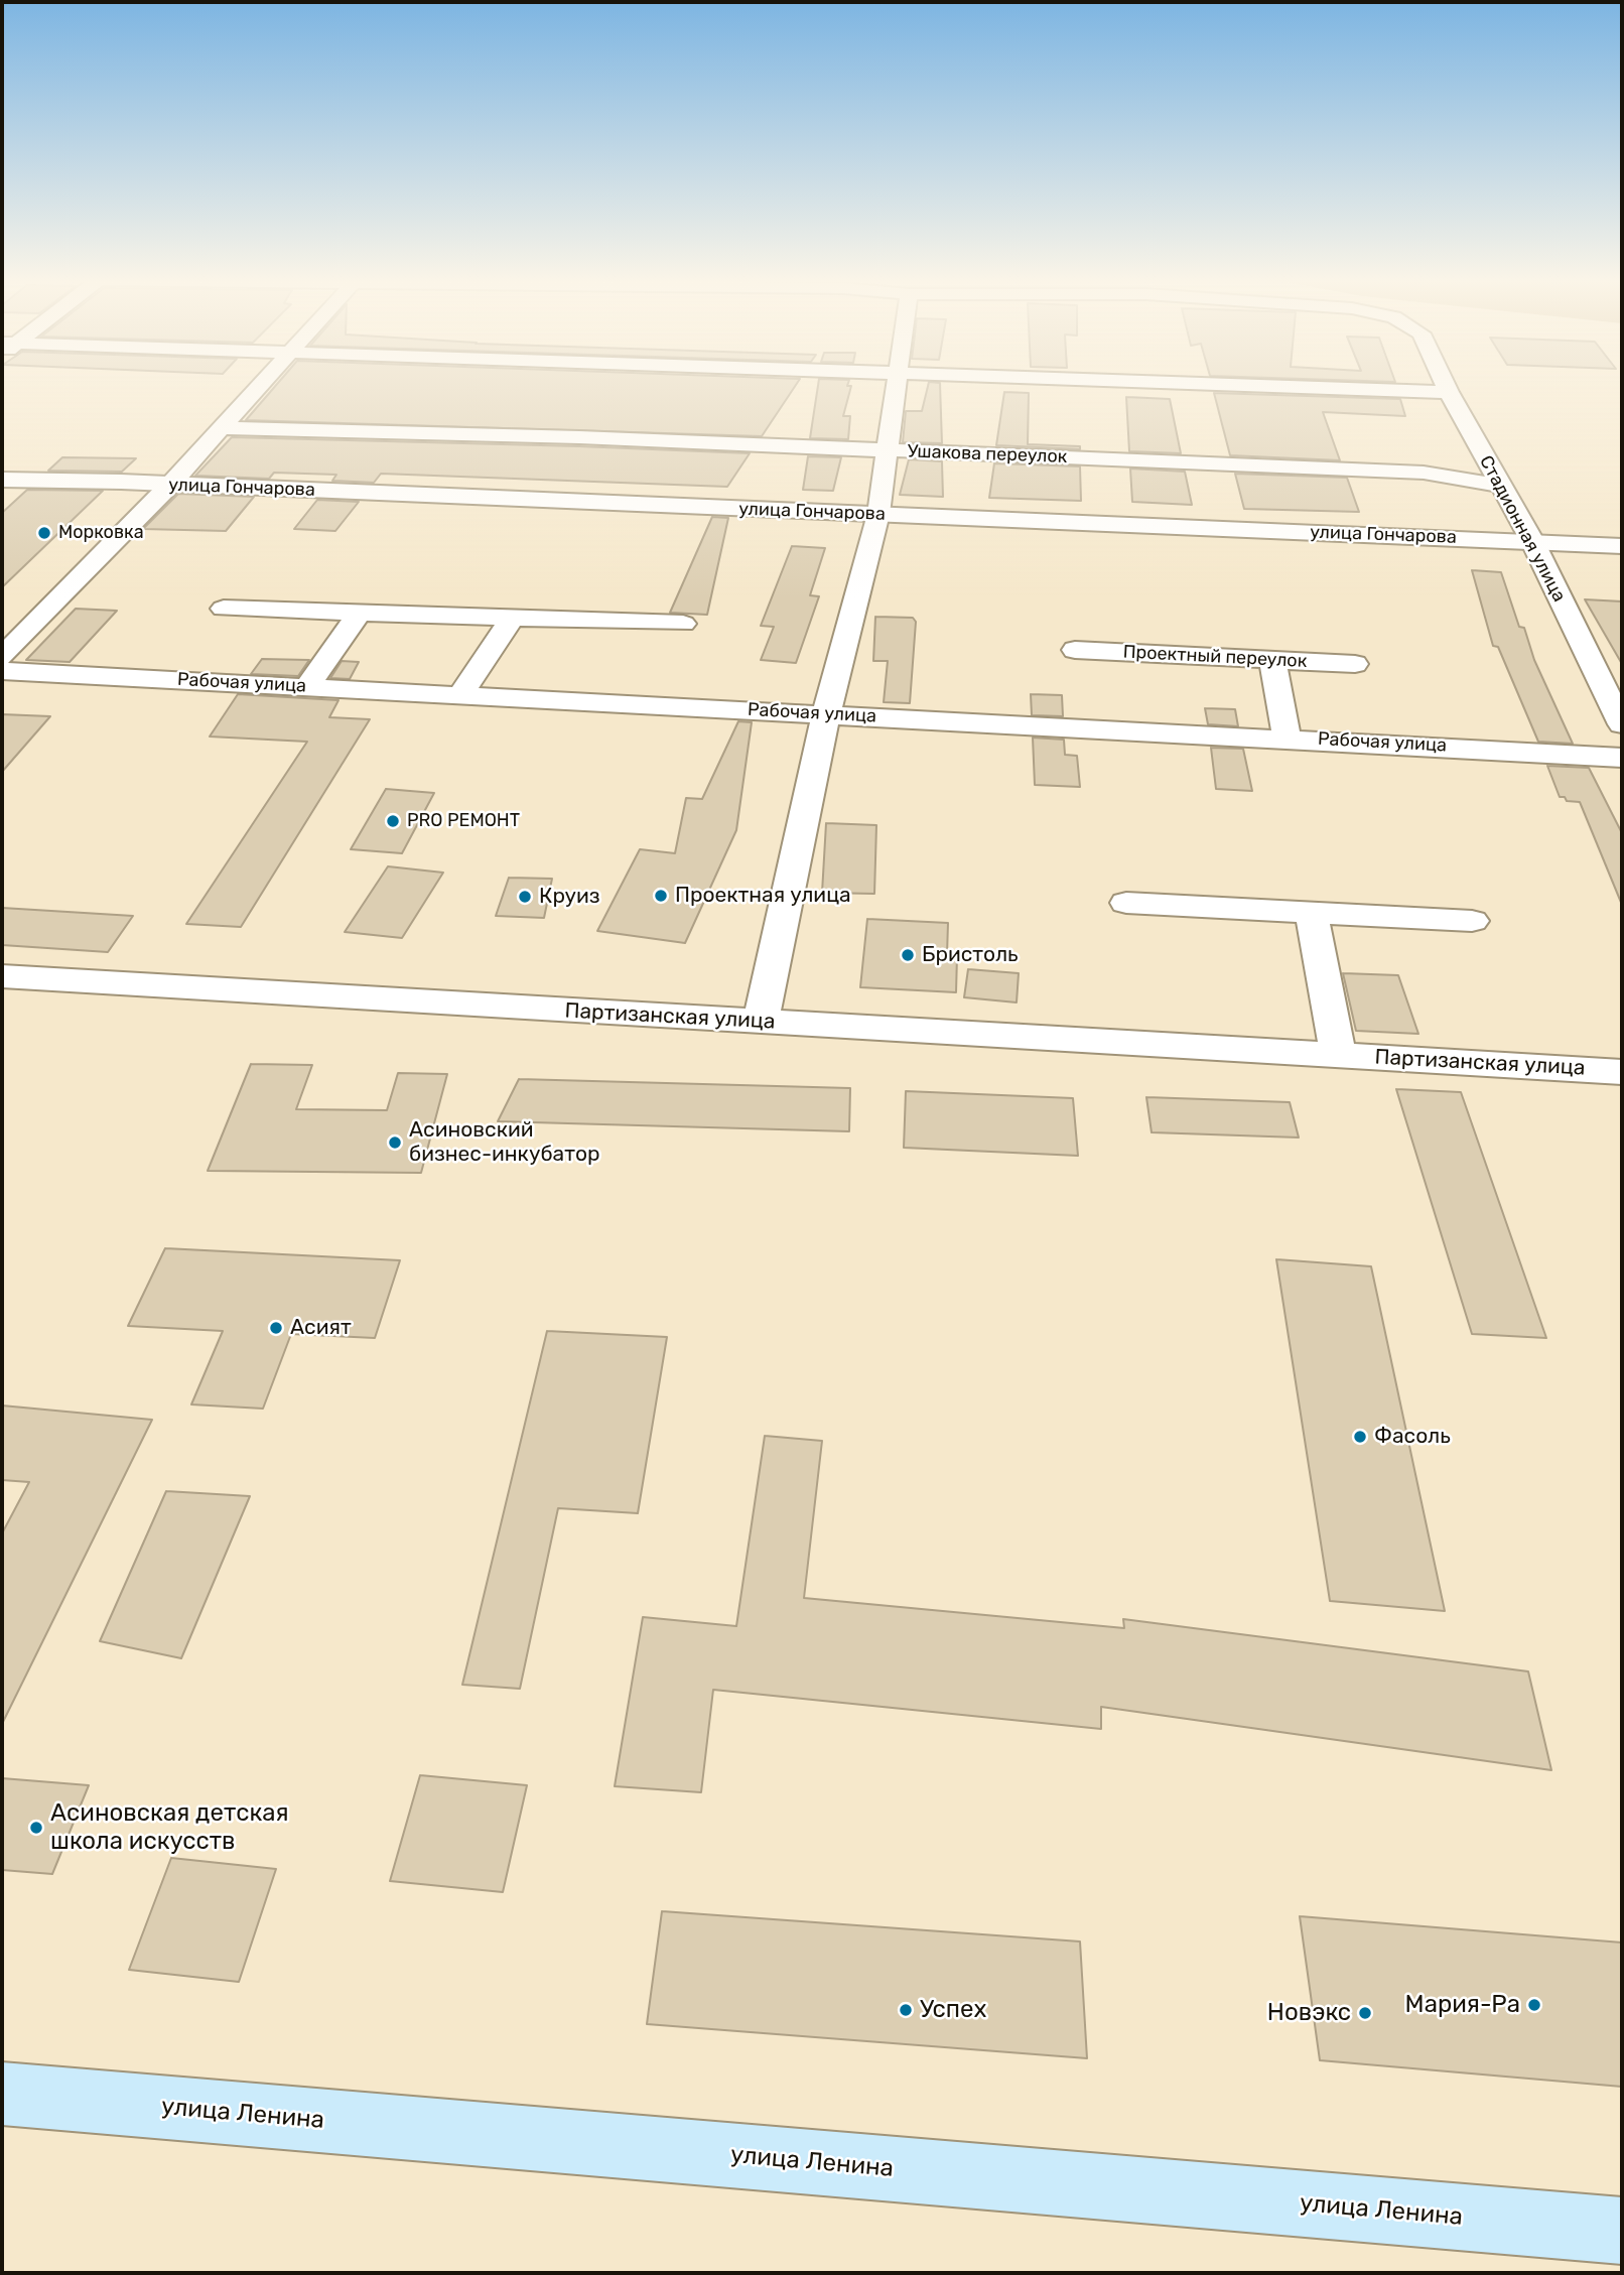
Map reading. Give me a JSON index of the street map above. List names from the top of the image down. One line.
{"streets":{"main road":["улица Ленина"],"street":["Ушакова переулок","улица Гончарова","Стадионная улица","Проектный переулок","Рабочая улица","Партизанская улица"]},"crossings":[["Ушакова переулок","Стадионная улица"],["улица Гончарова","Стадионная улица"]],"places":["Морковка","PRO РЕМОНТ","Проектная улица","Круиз","Бристоль","Асиновский бизнес-инкубатор","Асият","Фасоль","Асиновская детская школа искусств","Мария-Ра","Успех","Новэкс"]}
